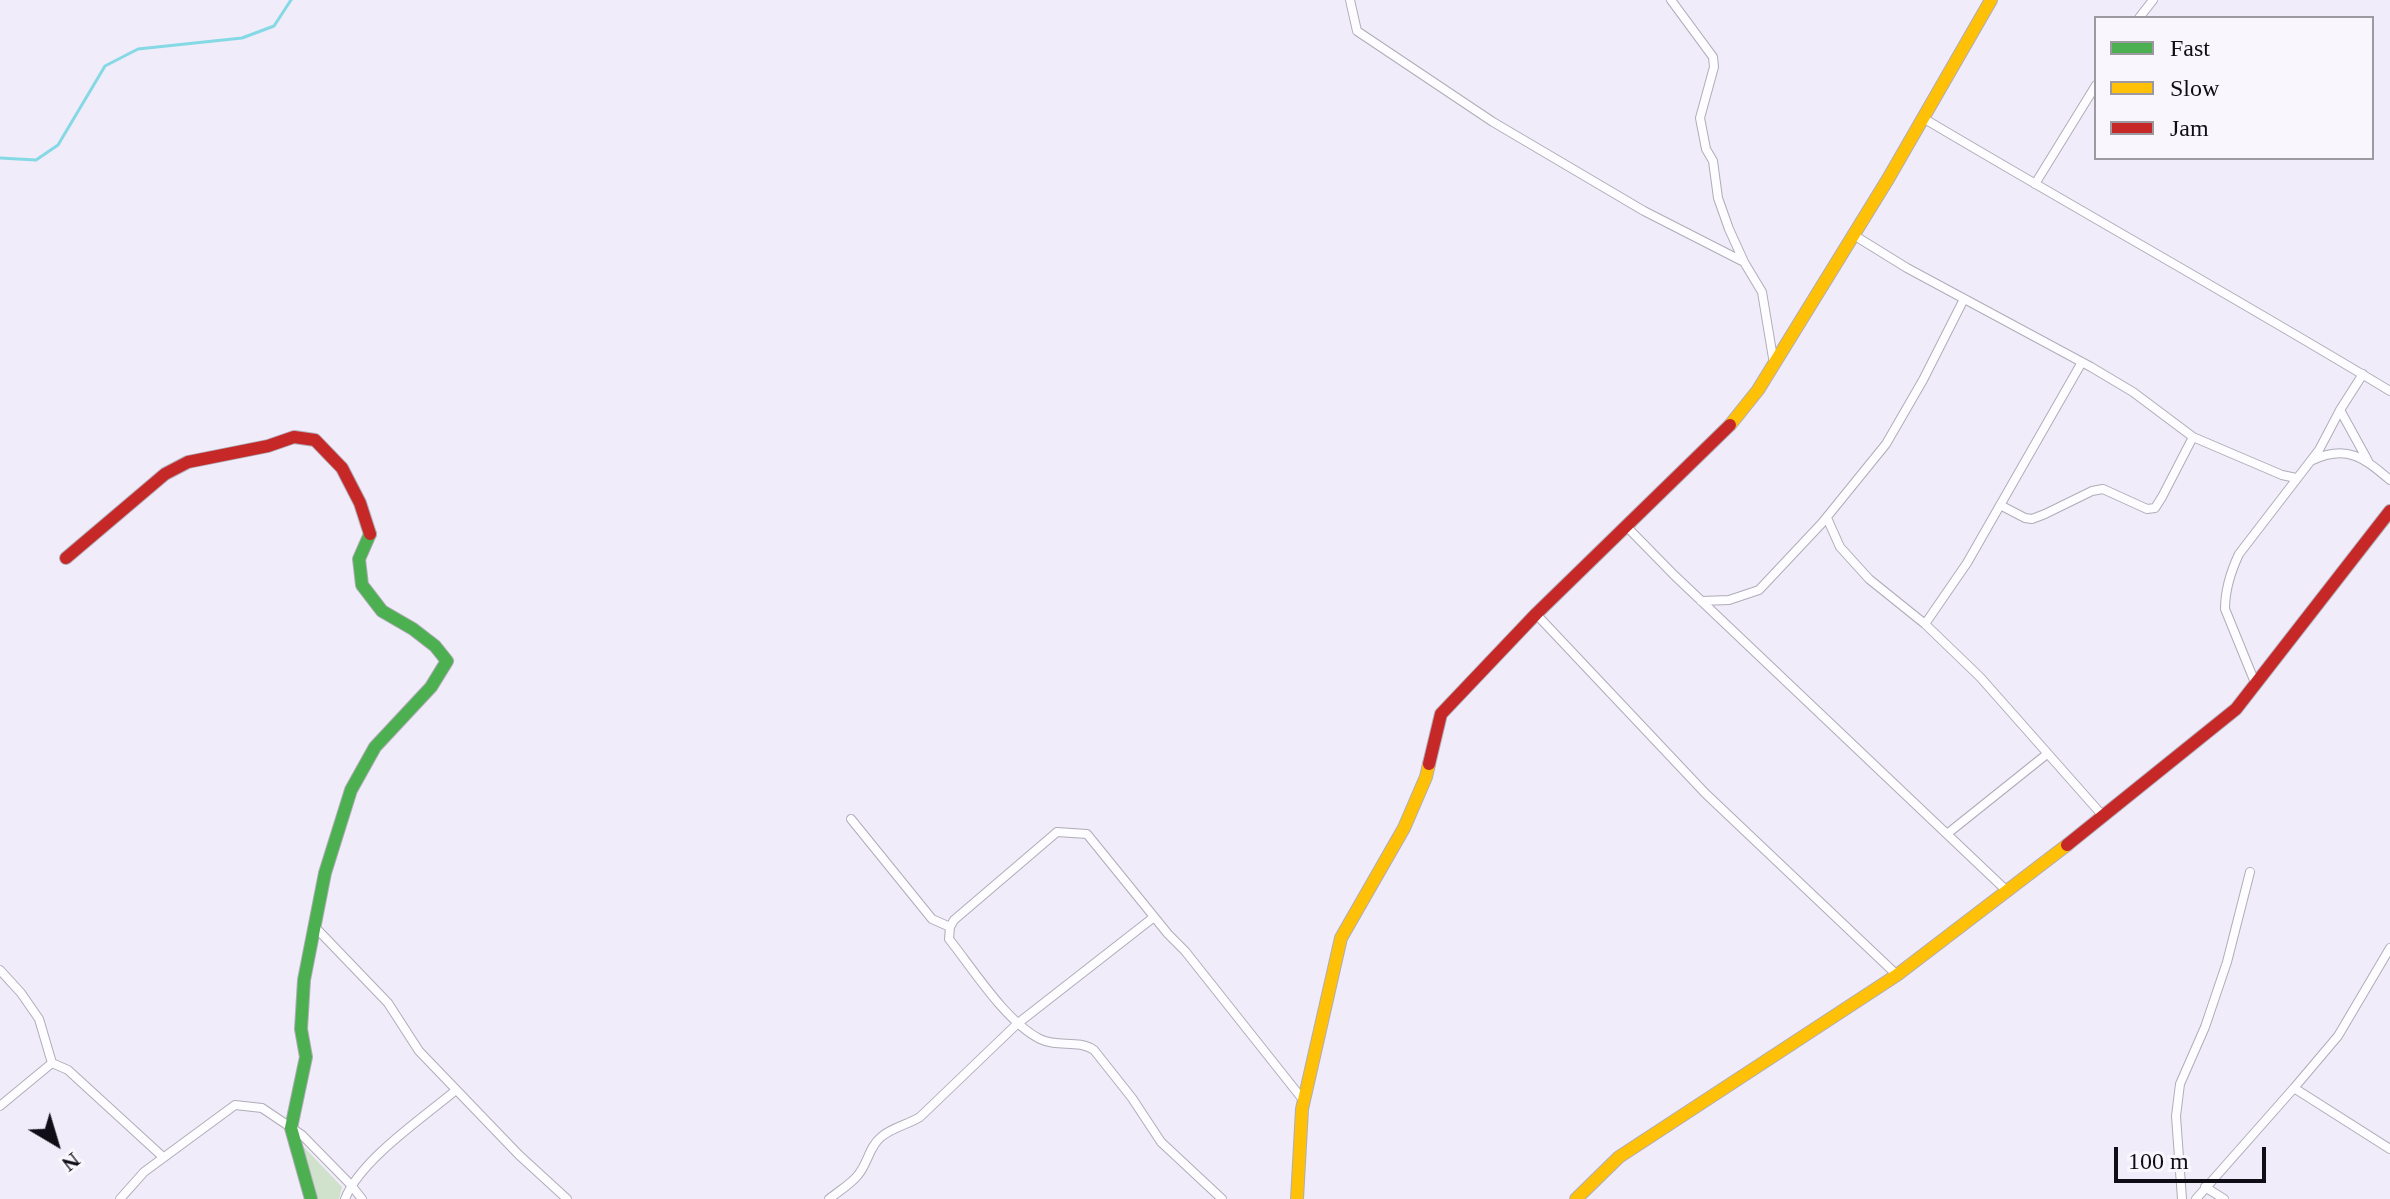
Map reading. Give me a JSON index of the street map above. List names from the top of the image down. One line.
{"legend":["Fast","Slow","Jam"],"scale_bar":"100 m","north":"bottom right"}
